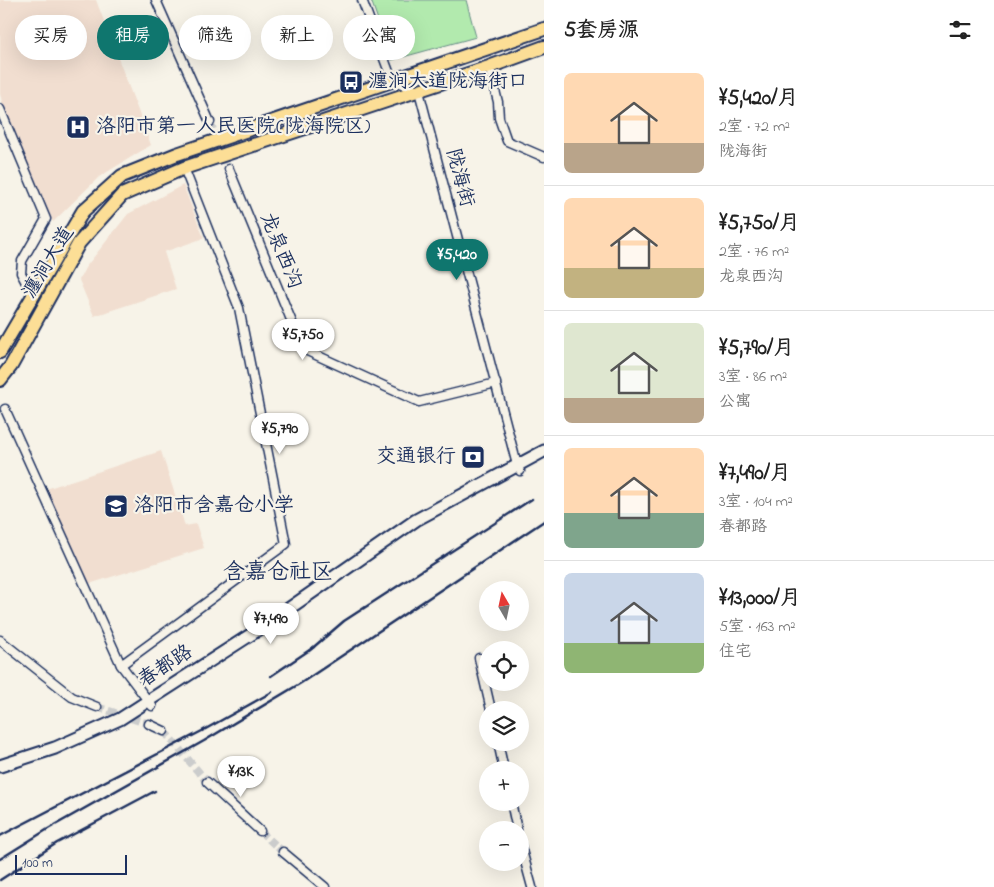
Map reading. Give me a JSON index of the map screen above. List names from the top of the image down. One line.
{"streets":{"main road":["瀍涧大道","春都路"],"street":["陇海街","龙泉西沟"]},"crossings":[["陇海街","龙泉西沟"],["陇海街","瀍涧大道"],["陇海街","春都路"]],"districts":["含嘉仓社区"],"places":{"bus stop":["瀍涧大道陇海街口"],"hospital":["洛阳市第一人民医院(陇海院区)"],"bank":["交通银行"],"school or university":["洛阳市含嘉仓小学"]},"scale_bar":"100 m","north":"top","page":{"heading":"5套房源","chip":["买房","租房","筛选","新上","公寓"],"list":[{"name":"¥5,420/月","note":"2室 · 72 m² · 陇海街"},{"name":"¥5,750/月","note":"2室 · 76 m² · 龙泉西沟"},{"name":"¥5,790/月","note":"3室 · 86 m² · 公寓"},{"name":"¥7,490/月","note":"3室 · 104 m² · 春都路"},{"name":"¥13,000/月","note":"5室 · 163 m² · 住宅"}],"price":["¥5,420","¥5,750","¥5,790","¥7,490","¥13K"],"map_buttons":["+","−"],"scale":"100 m"}}
